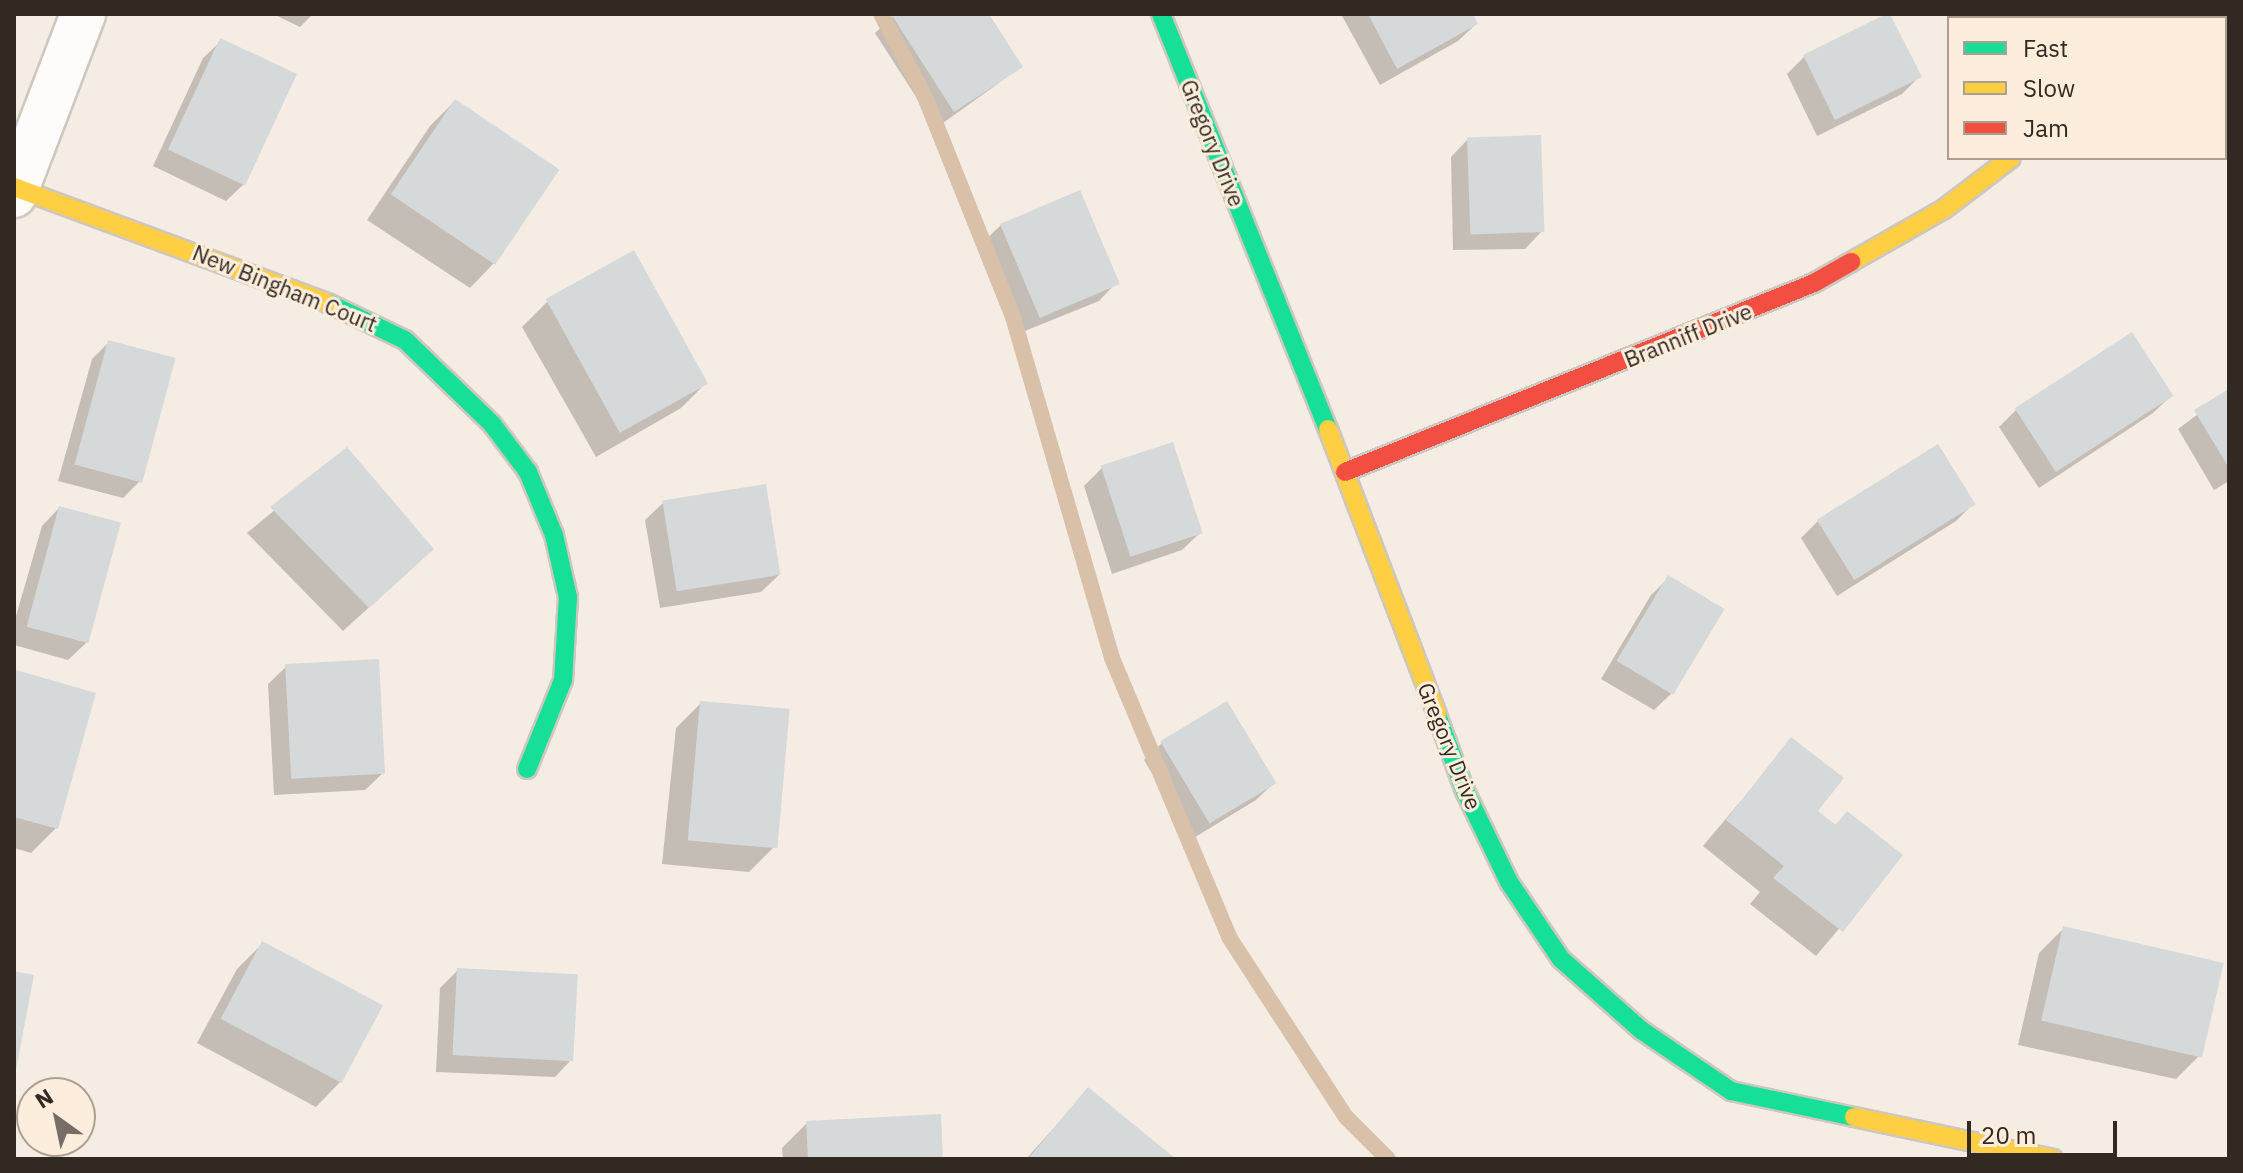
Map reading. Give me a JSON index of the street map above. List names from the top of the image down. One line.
{"streets":{"street":["Gregory Drive","New Bingham Court","Branniff Drive"]},"crossings":[["Gregory Drive","Branniff Drive"]],"legend":["Fast","Slow","Jam"],"scale_bar":"20 m","north":"top left"}
